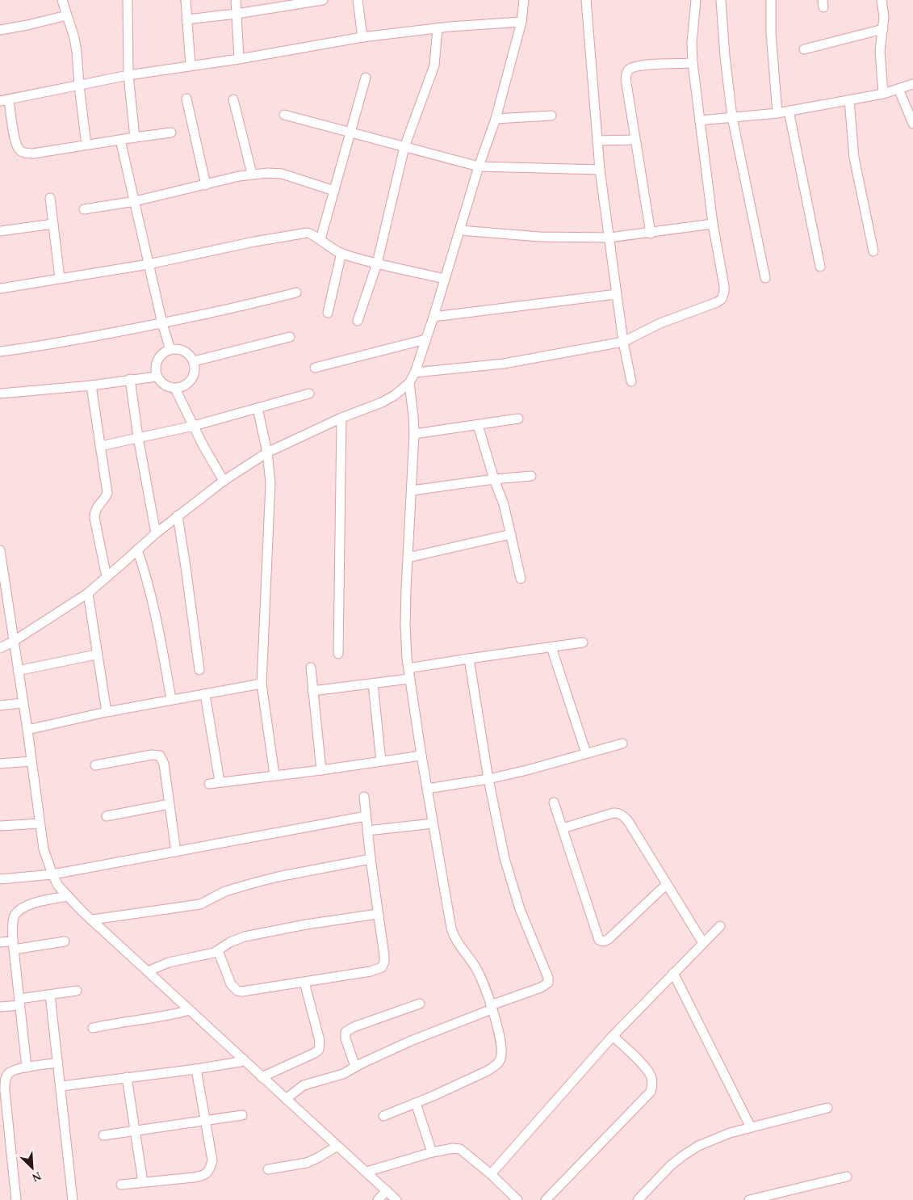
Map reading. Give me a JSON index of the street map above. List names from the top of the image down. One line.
{"north":"bottom right"}
